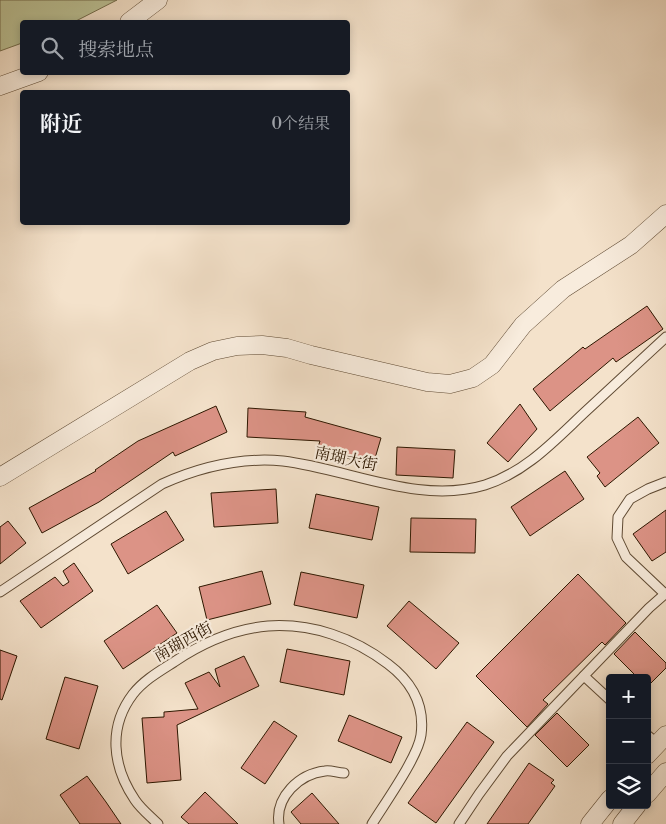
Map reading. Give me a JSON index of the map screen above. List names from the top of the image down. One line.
{"streets":{"lane":["南瑚大街","南瑚西街"]},"page":{"search":"搜索地点","heading":["附近","0个结果"],"map_buttons":["+","−"]}}
